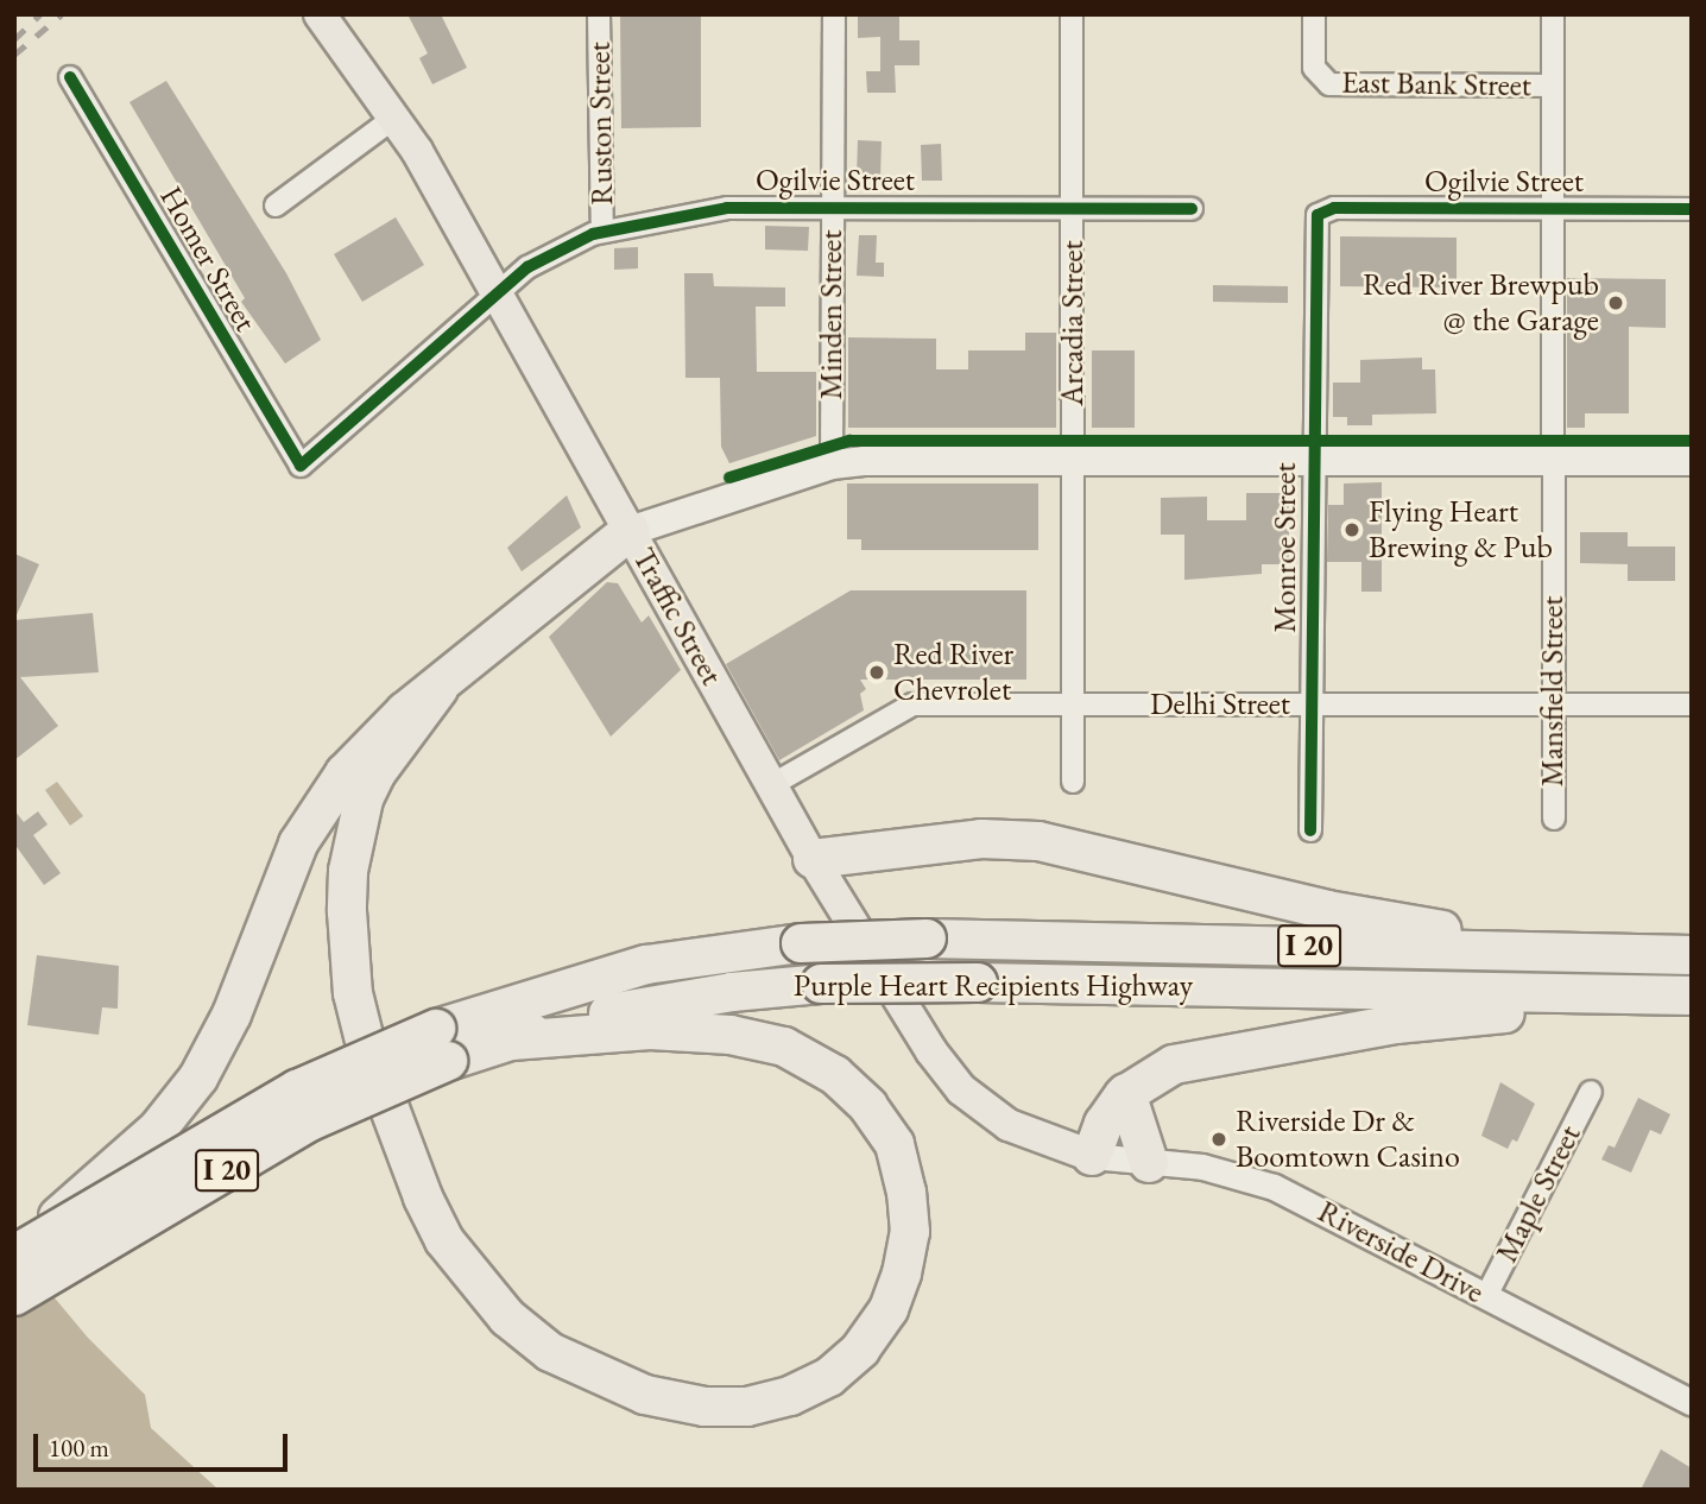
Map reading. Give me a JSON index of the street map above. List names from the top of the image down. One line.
{"streets":{"highway":["I 20","Purple Heart Recipients Highway"],"main road":["Traffic Street"],"street":["East Bank Street","Ruston Street","Ogilvie Street","Homer Street","Minden Street","Arcadia Street","Monroe Street","Mansfield Street","Delhi Street","Maple Street","Riverside Drive"]},"crossings":[["East Bank Street","Mansfield Street"],["Ruston Street","Ogilvie Street"],["Ogilvie Street","Homer Street"],["Ogilvie Street","Minden Street"],["Ogilvie Street","Arcadia Street"],["Ogilvie Street","Monroe Street"],["Ogilvie Street","Traffic Street"],["Ogilvie Street","Mansfield Street"],["Arcadia Street","Delhi Street"],["Monroe Street","Delhi Street"],["Traffic Street","Delhi Street"],["Traffic Street","Riverside Drive"],["Mansfield Street","Delhi Street"],["Maple Street","Riverside Drive"]],"places":["Red River Brewpub @ the Garage","Flying Heart Brewing & Pub","Red River Chevrolet","Riverside Dr & Boomtown Casino"],"scale_bar":"100 m"}
